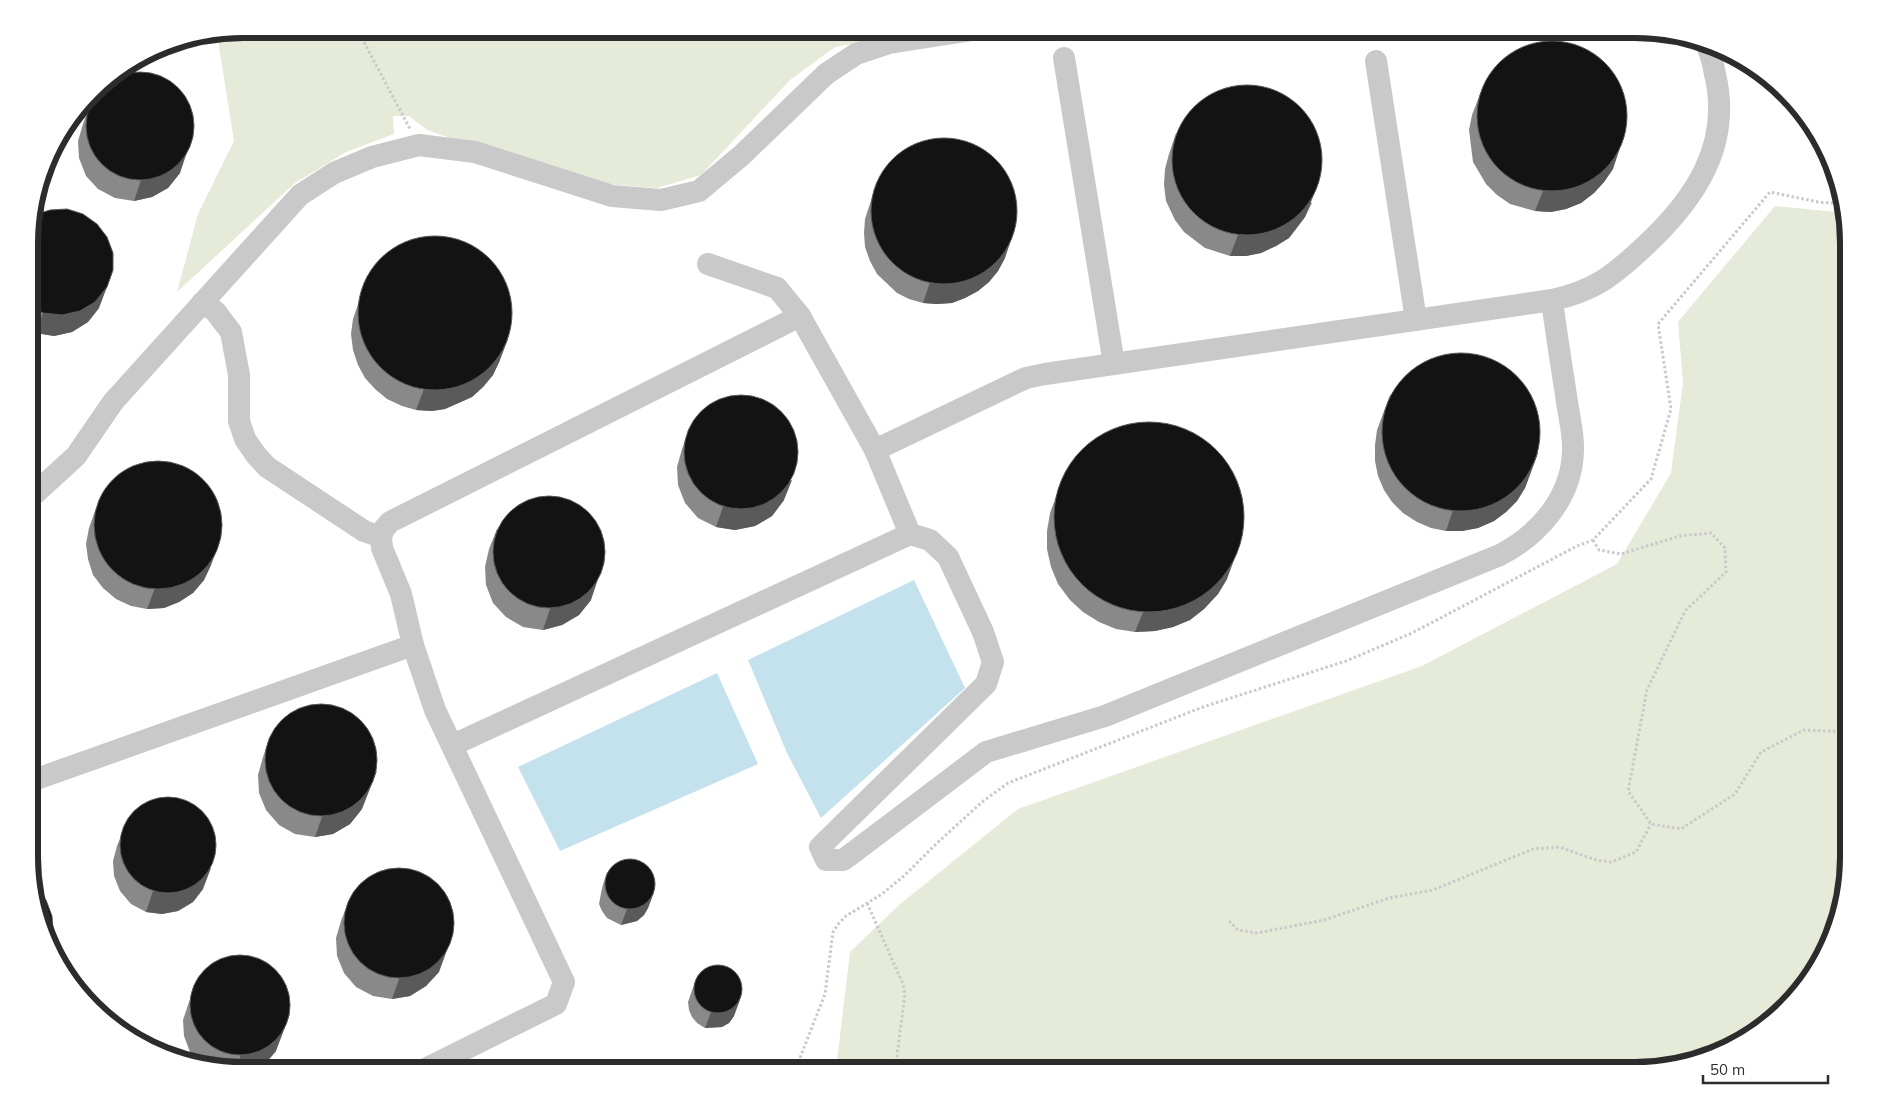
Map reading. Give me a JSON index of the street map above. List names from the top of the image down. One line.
{"scale_bar":"50 m"}
